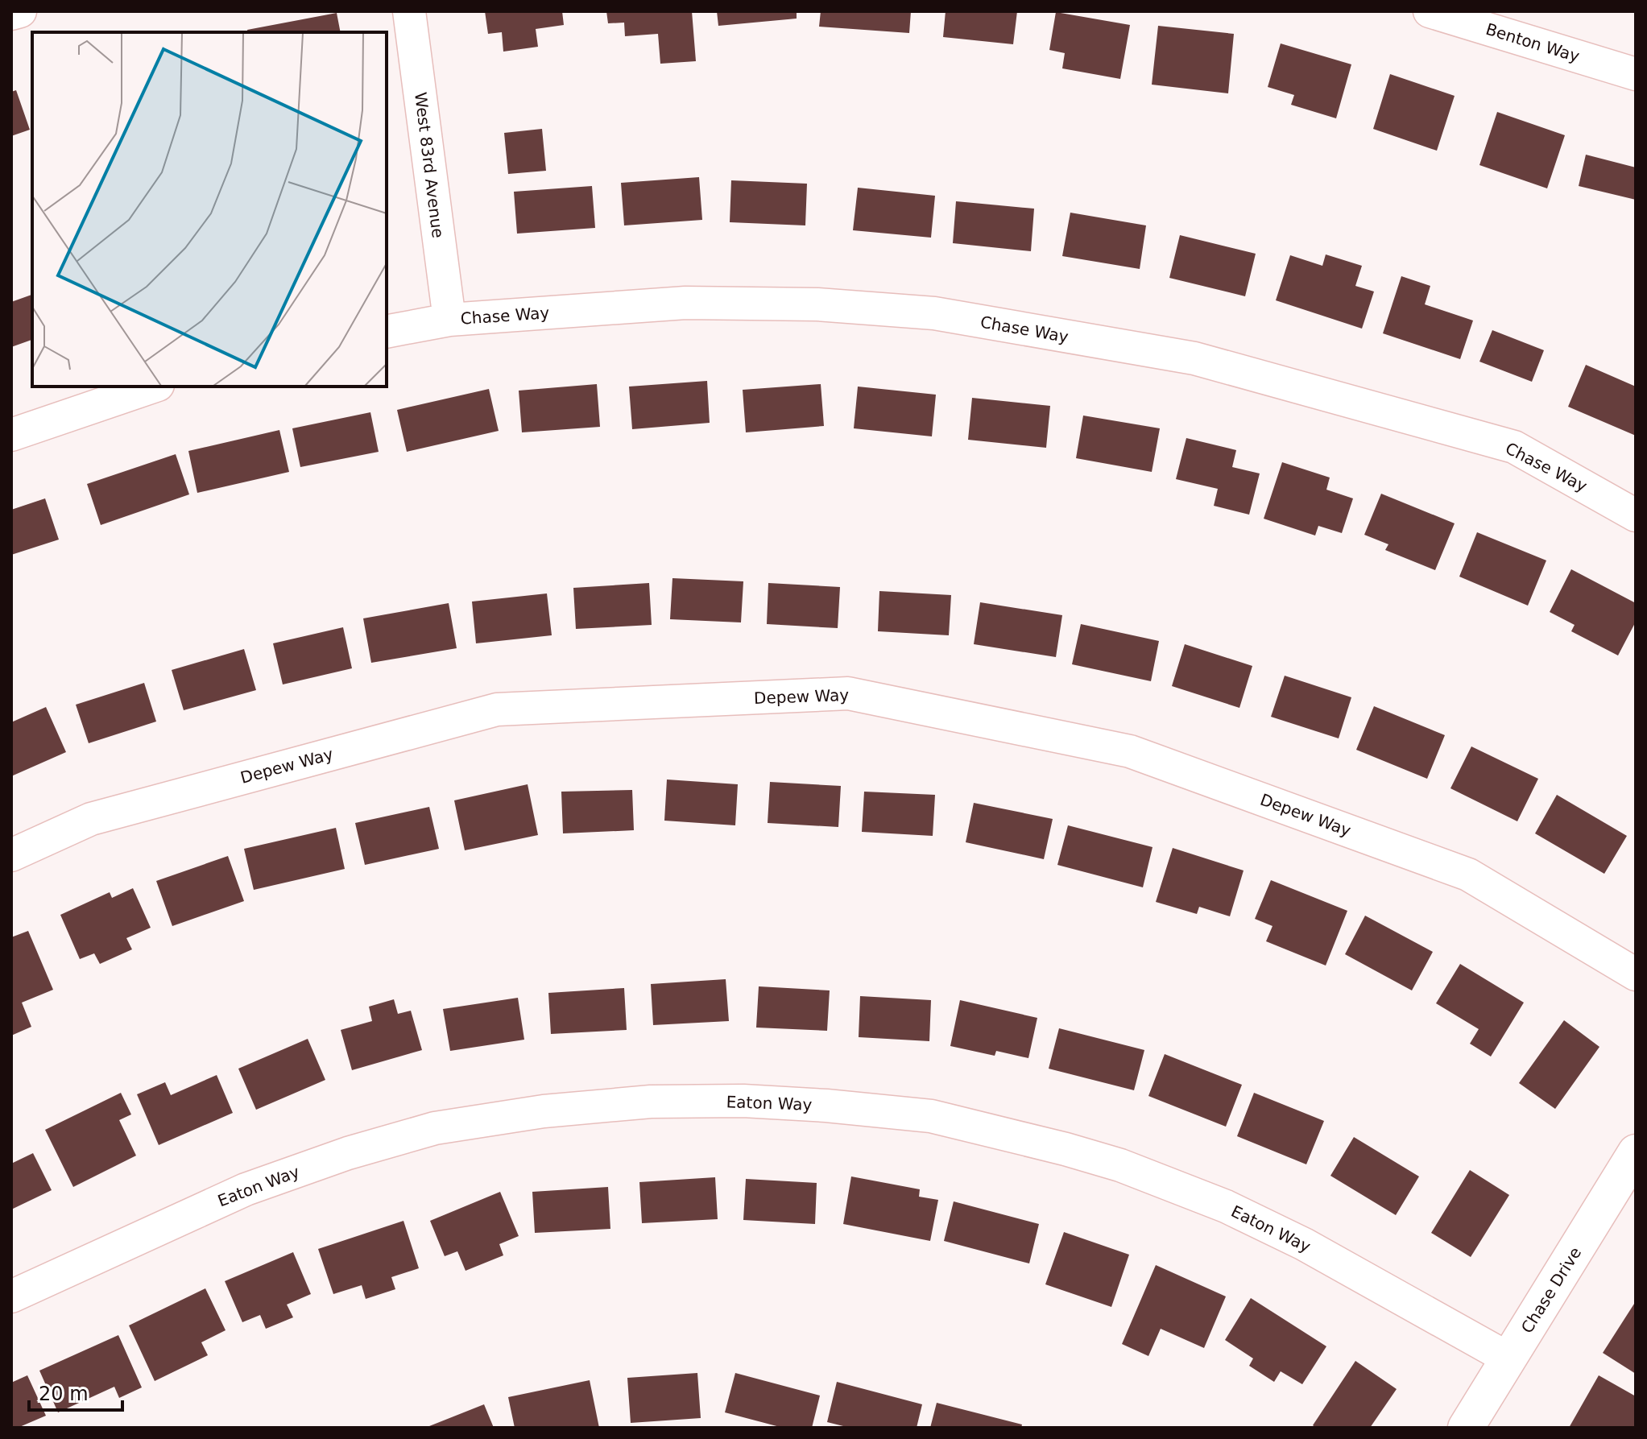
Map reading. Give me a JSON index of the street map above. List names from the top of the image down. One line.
{"streets":{"street":["Benton Way","West 83rd Avenue","Chase Way","Depew Way","Eaton Way","Chase Drive"]},"crossings":[["West 83rd Avenue","Chase Way"],["Eaton Way","Chase Drive"]],"scale_bar":"20 m"}
